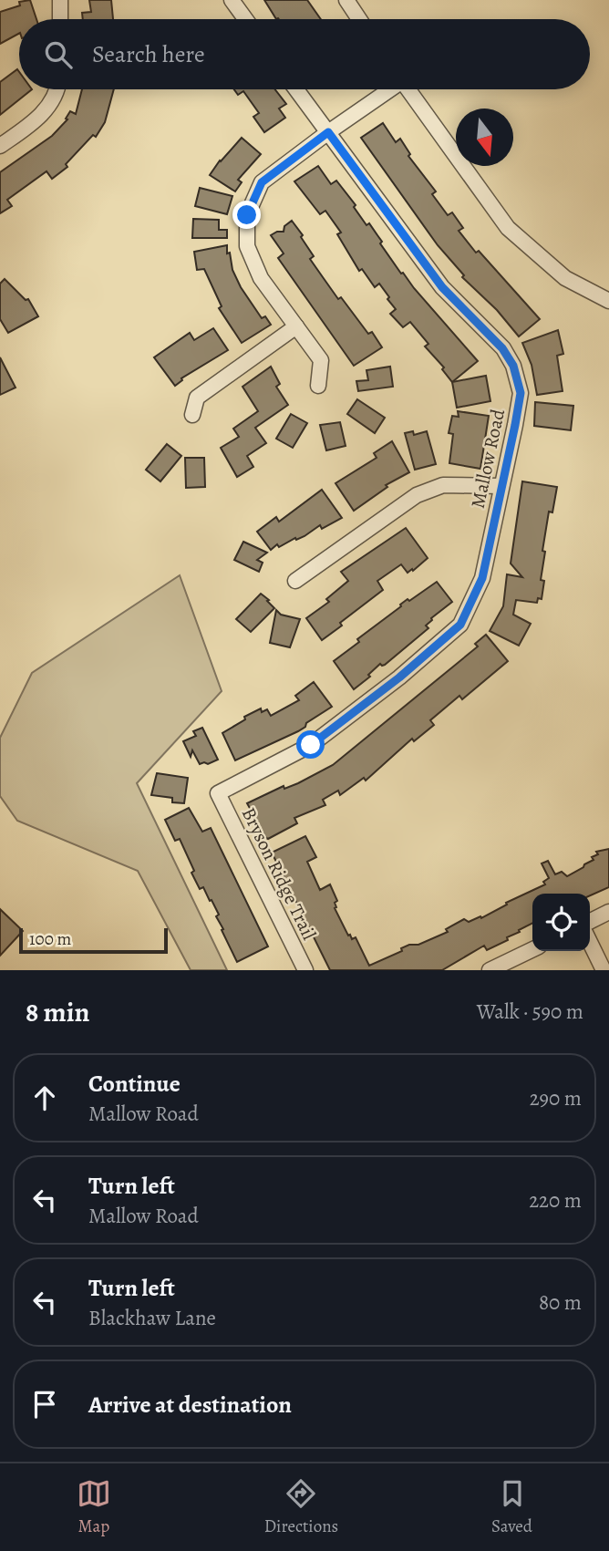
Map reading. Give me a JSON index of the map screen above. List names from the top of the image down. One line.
{"streets":{"street":["Mallow Road","Bryson Ridge Trail"]},"crossings":[["Mallow Road","Bryson Ridge Trail"]],"scale_bar":"100 m","north":"bottom","page":{"search":"Search here","scale":"100 m","heading":["8 min","Walk · 590 m"],"list":[["Continue","Mallow Road","290 m"],["Turn left","Mallow Road","220 m"],["Turn left","Blackhaw Lane","80 m"],"Arrive at destination"],"nav":["Map","Directions","Saved"]}}
